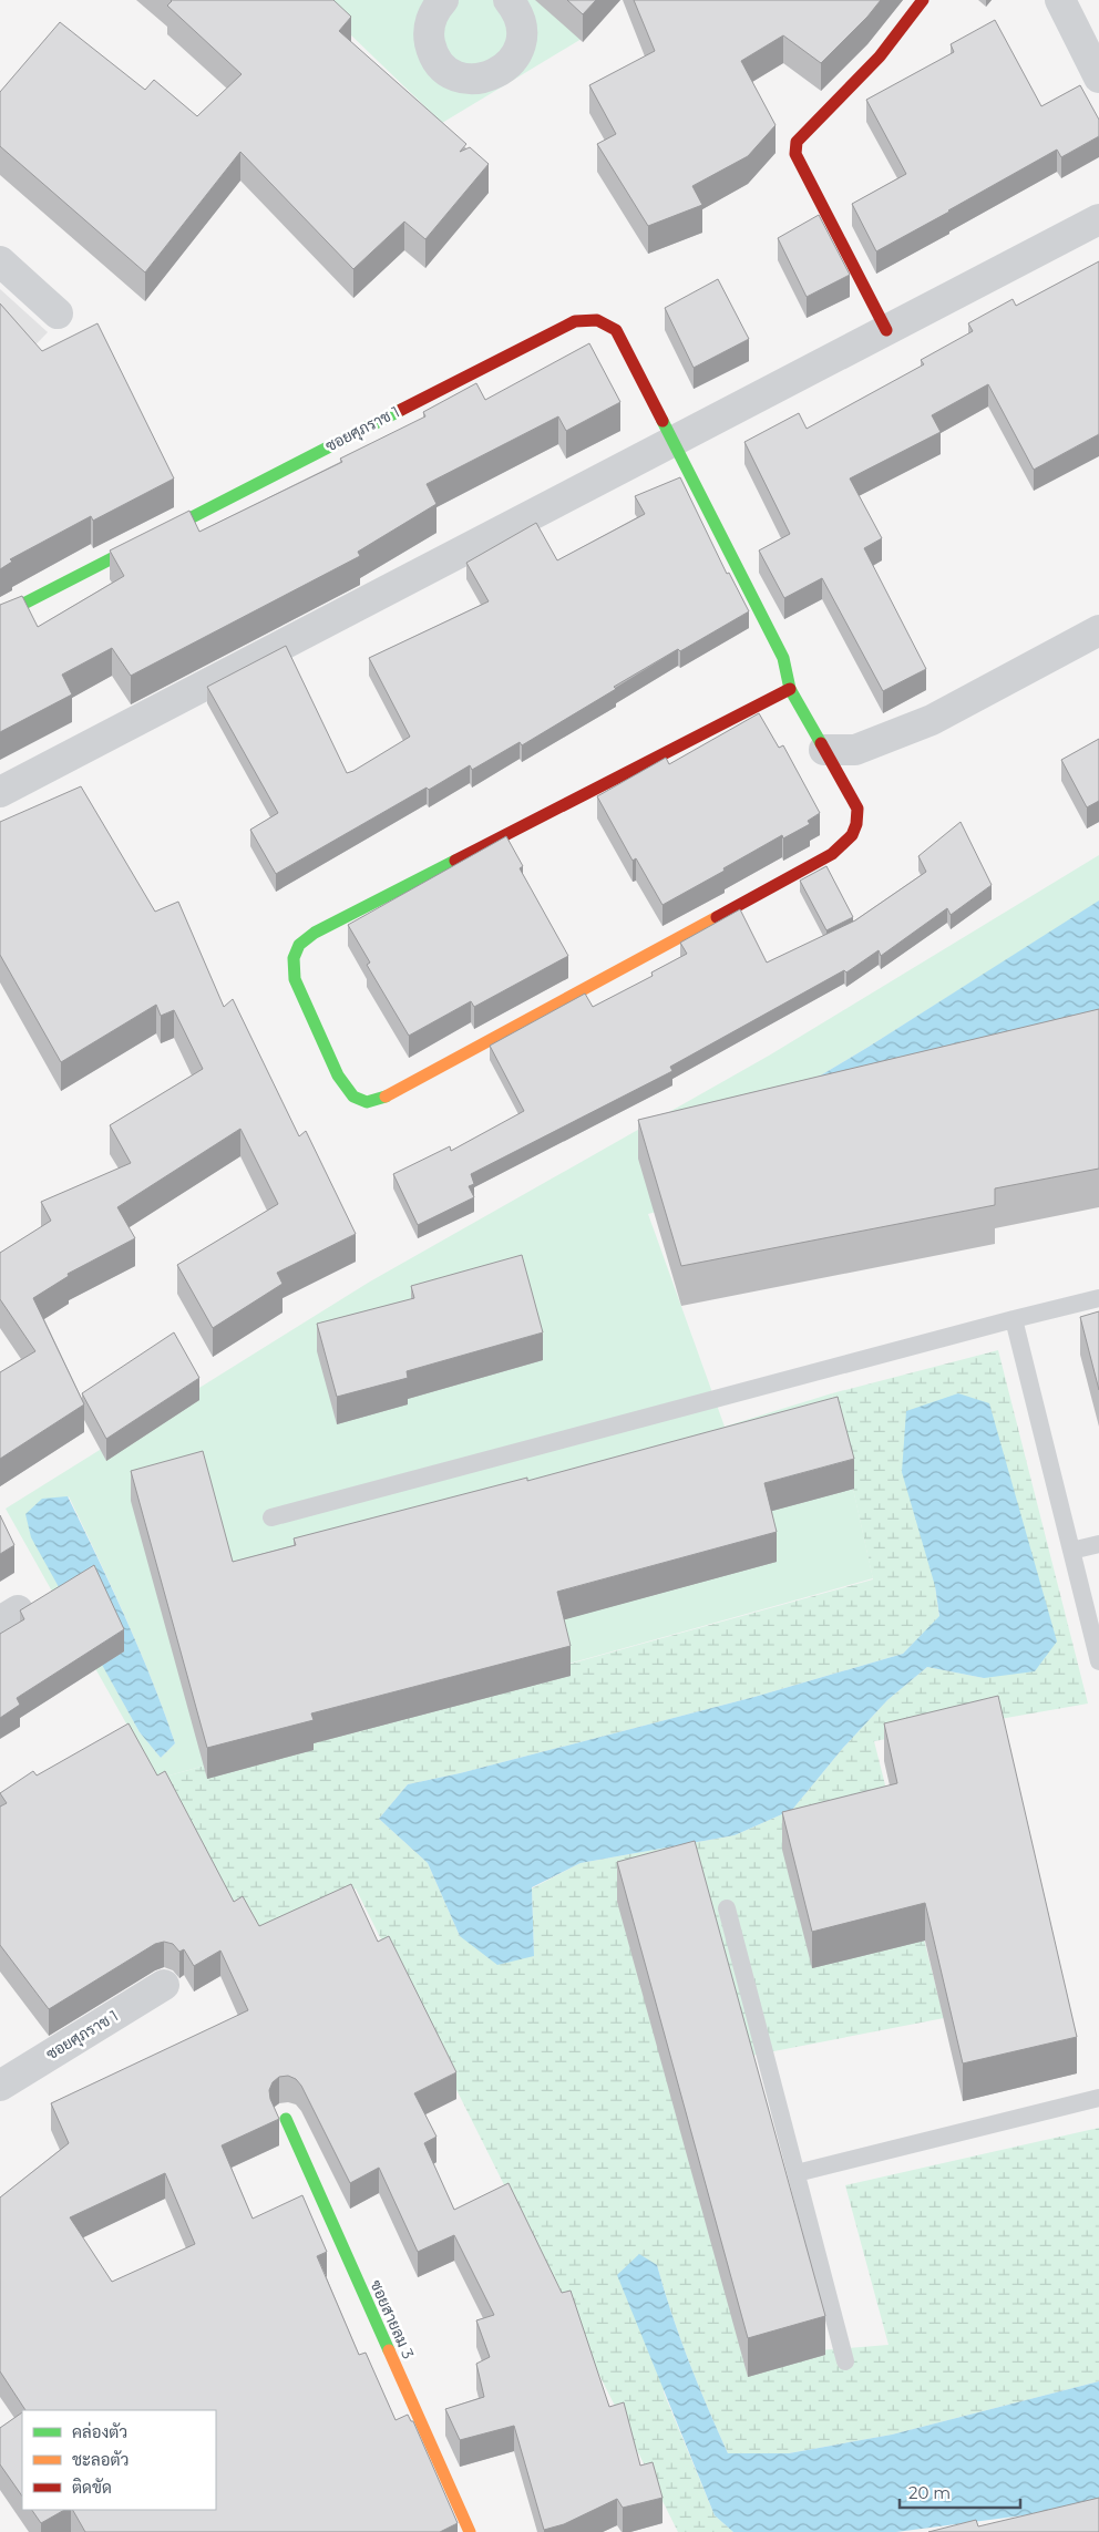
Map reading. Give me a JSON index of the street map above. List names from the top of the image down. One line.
{"streets":{"street":["ซอยศุภราช 1","ซอยสายลม 3"]},"legend":["คล่องตัว","ชะลอตัว","ติดขัด"],"scale_bar":"20 m"}
